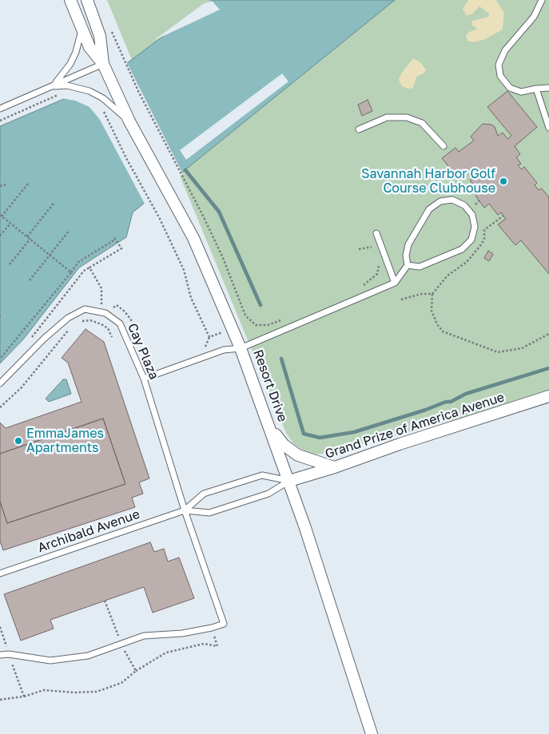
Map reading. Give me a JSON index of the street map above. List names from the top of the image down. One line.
{"streets":{"street":["Resort Drive","Grand Prize of America Avenue"],"lane":["Cay Plaza","Archibald Avenue"]},"crossings":[["Cay Plaza","Archibald Avenue"],["Resort Drive","Grand Prize of America Avenue"],["Resort Drive","Archibald Avenue"],["Grand Prize of America Avenue","Archibald Avenue"]],"places":["Savannah Harbor Golf Course Clubhouse","EmmaJames Apartments"]}
